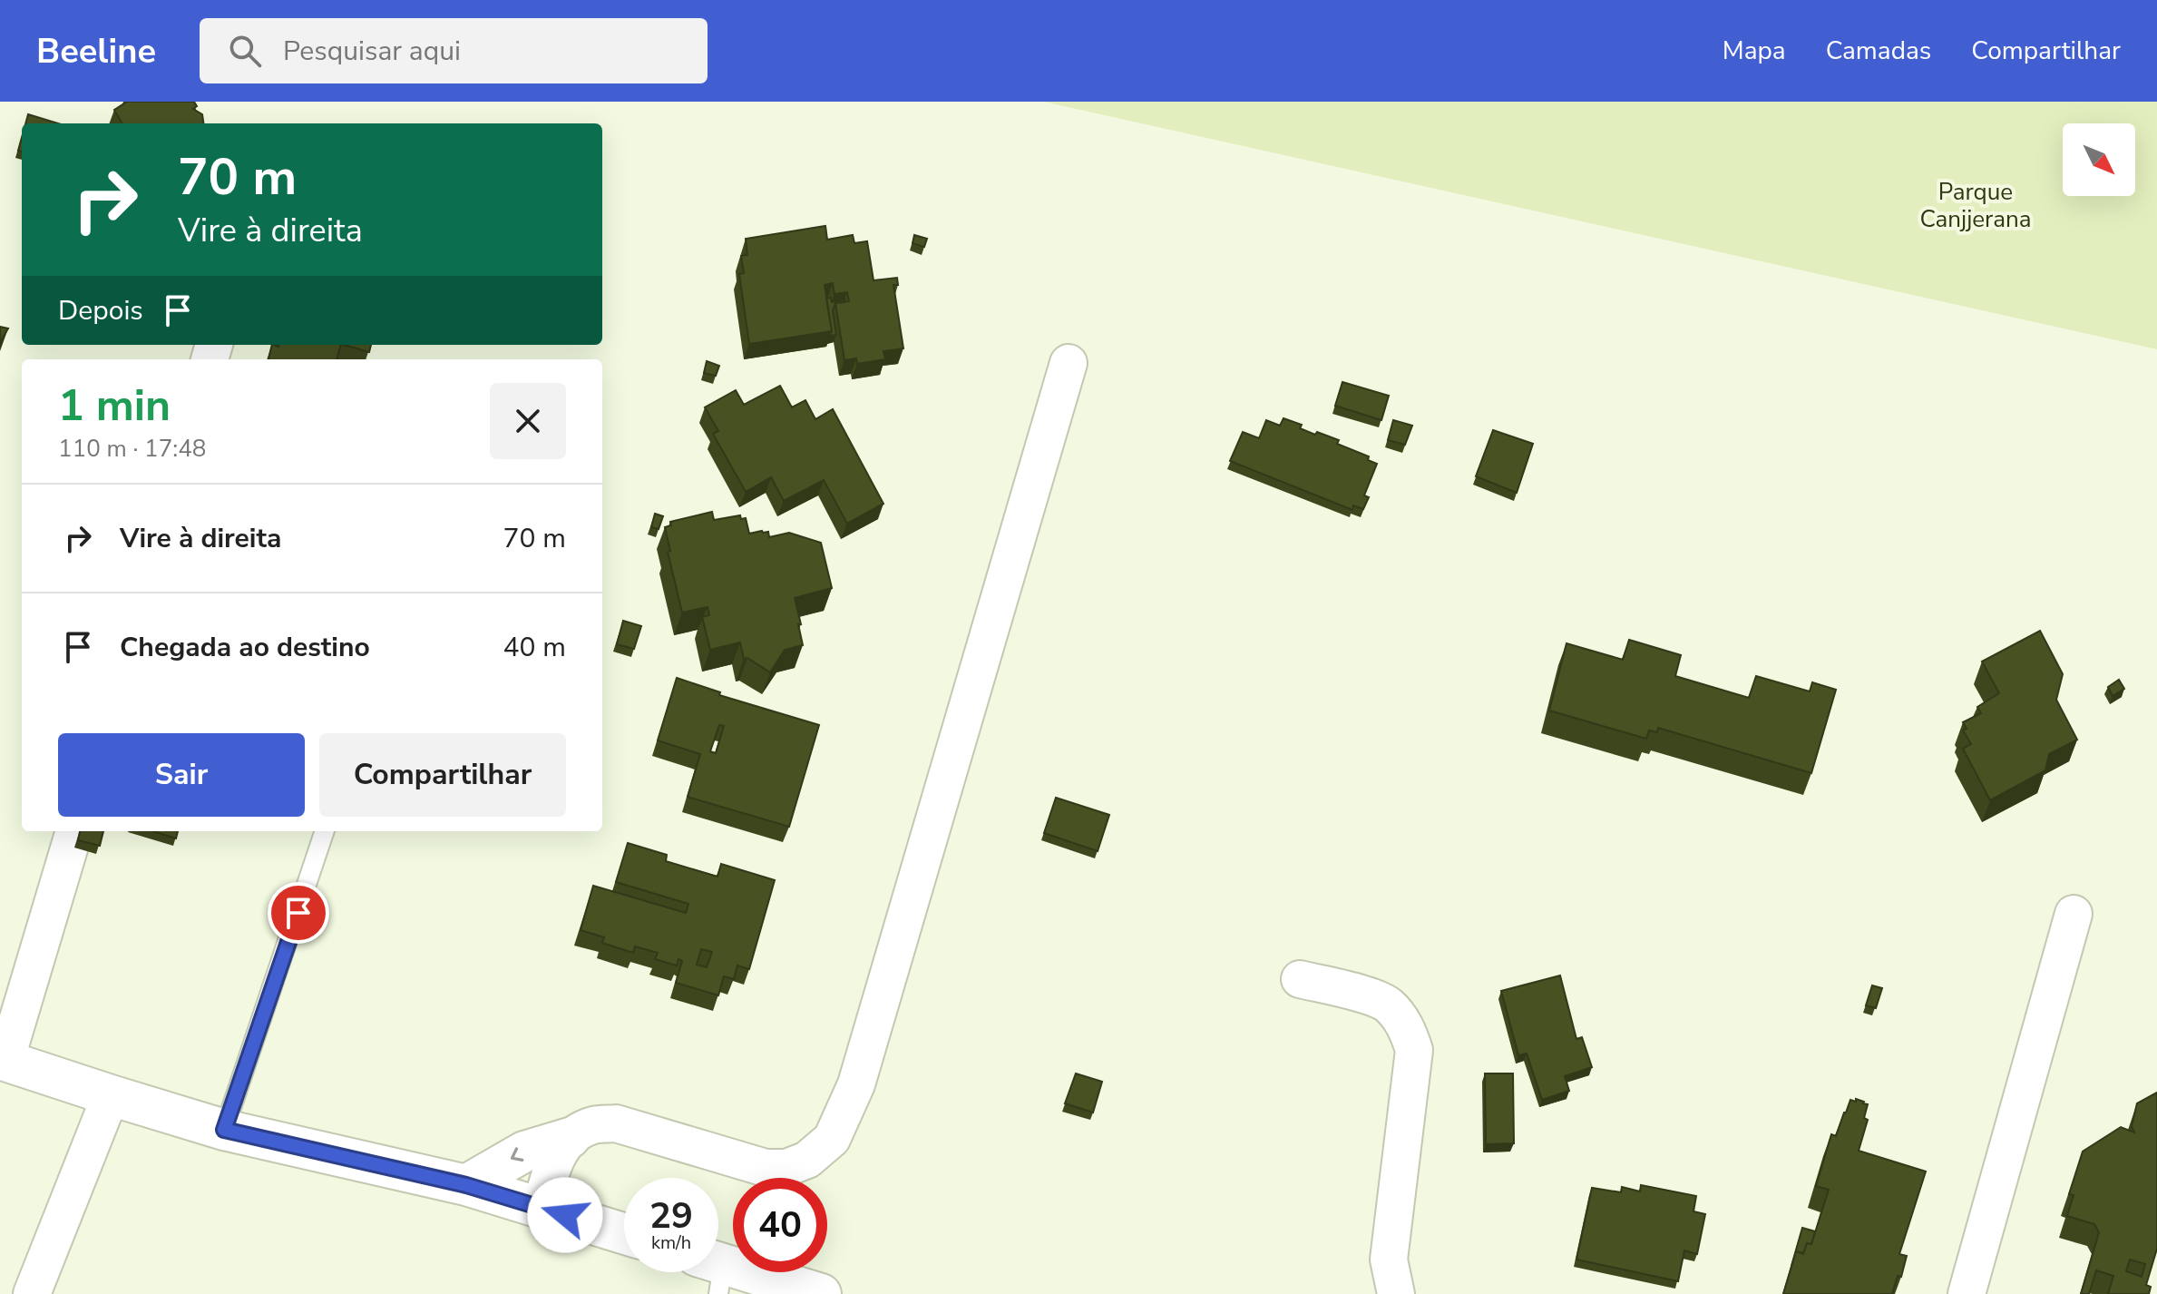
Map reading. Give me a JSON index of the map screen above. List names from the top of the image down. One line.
{"parks":["Parque Canjjerana"],"north":"bottom right","page":{"header":"Beeline","search":"Pesquisar aqui","nav":["Mapa","Camadas","Compartilhar"],"turn":["70 m","Vire à direita"],"then":"Depois","heading":["1 min","110 m · 17:48"],"list":[{"name":"Vire à direita","value":"70 m"},{"name":"Chegada ao destino","value":"40 m"}],"buttons":["Sair","Compartilhar"],"speed":"29 km/h","limit":"40"}}
